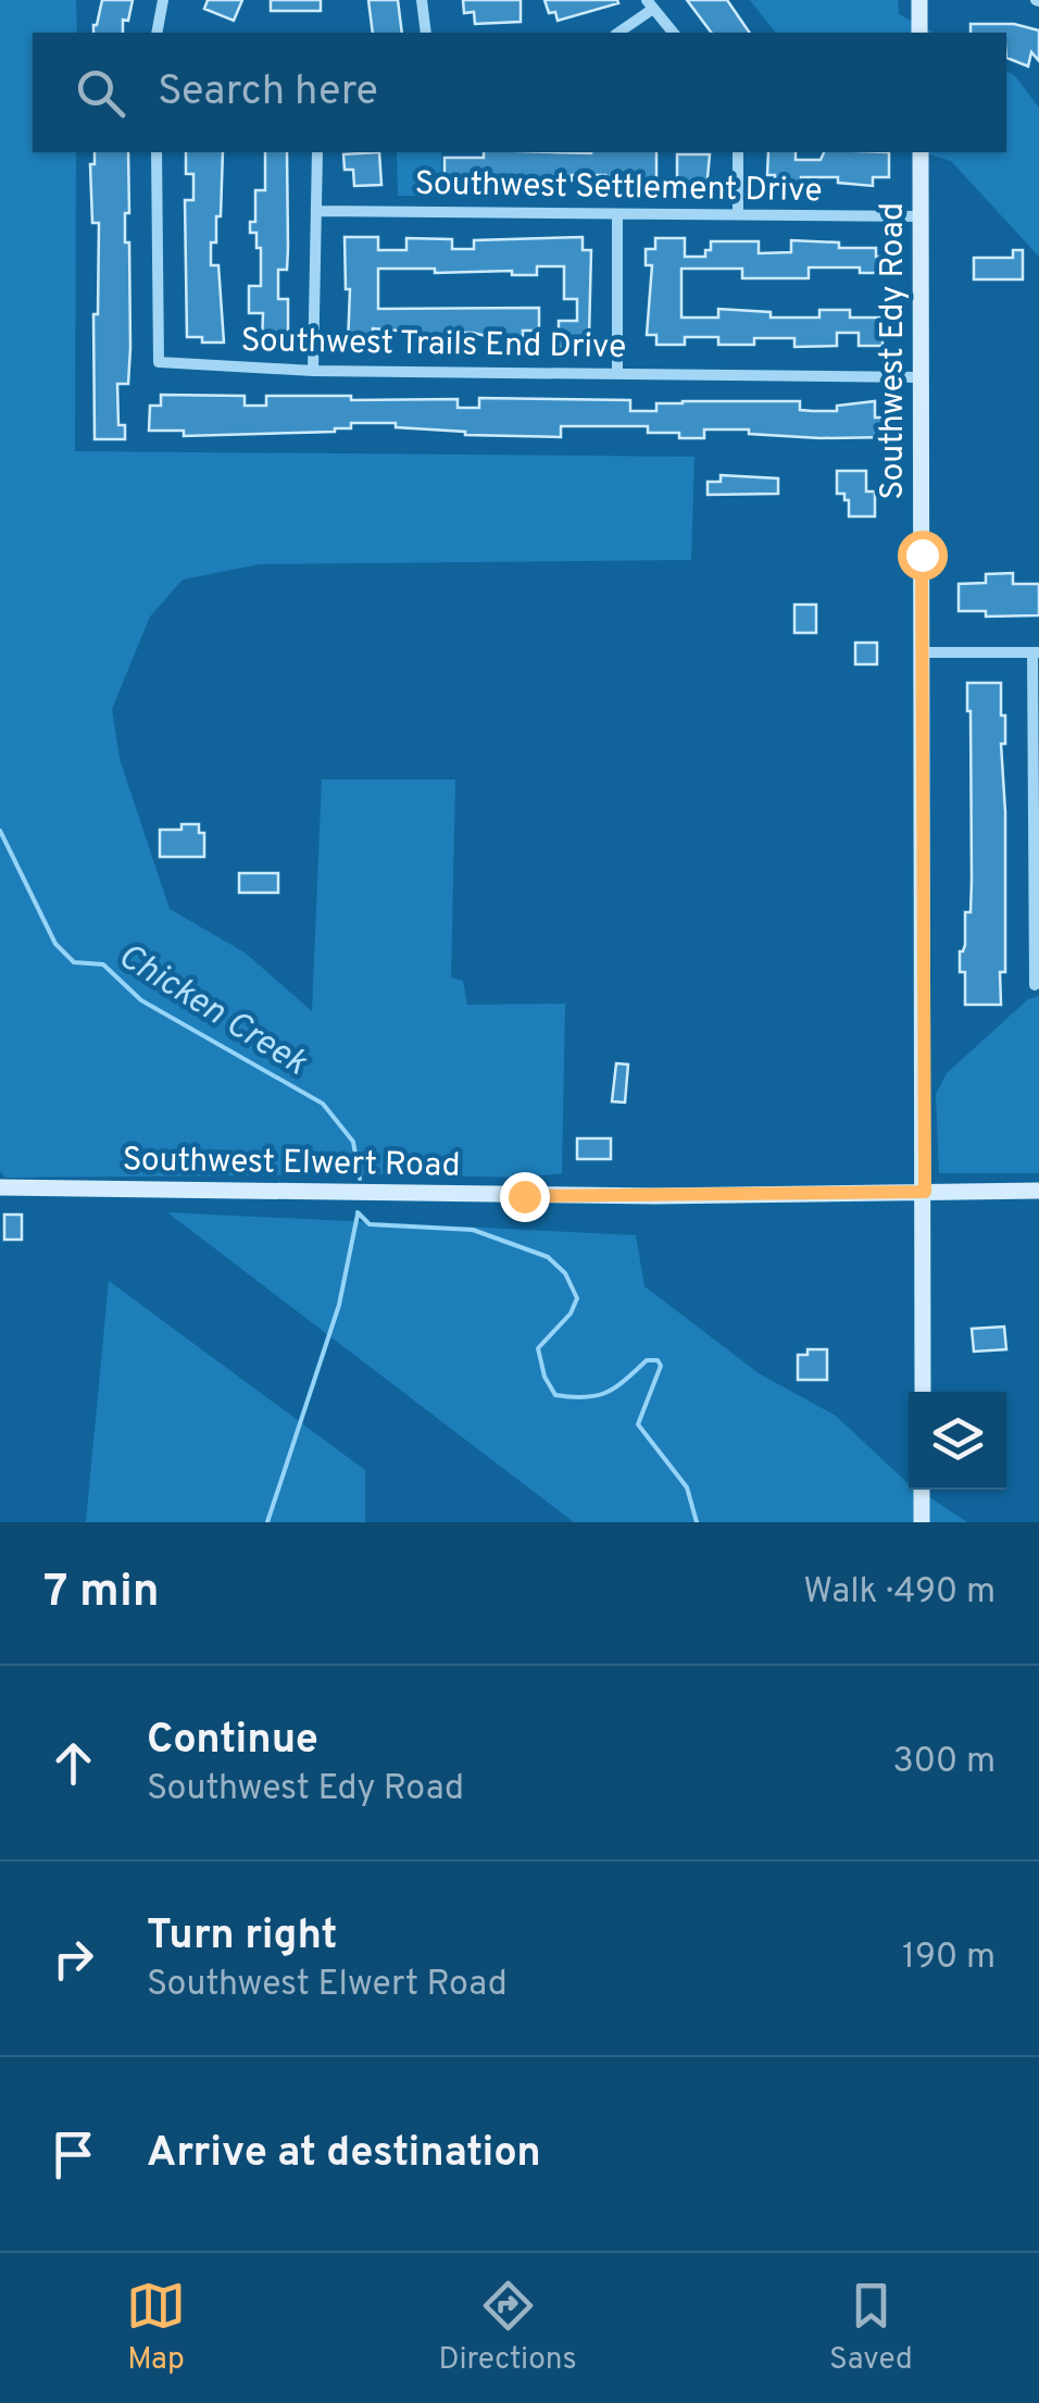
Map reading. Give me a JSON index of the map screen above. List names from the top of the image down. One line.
{"streets":{"main road":["Southwest Edy Road","Southwest Elwert Road"],"street":["Southwest Settlement Drive","Southwest Trails End Drive"]},"crossings":[["Southwest Settlement Drive","Southwest Edy Road"],["Southwest Trails End Drive","Southwest Edy Road"],["Southwest Edy Road","Southwest Elwert Road"]],"water":["Chicken Creek"],"page":{"search":"Search here","heading":["7 min","Walk · 490 m"],"list":[["Continue","Southwest Edy Road","300 m"],["Turn right","Southwest Elwert Road","190 m"],"Arrive at destination"],"nav":["Map","Directions","Saved"]}}
